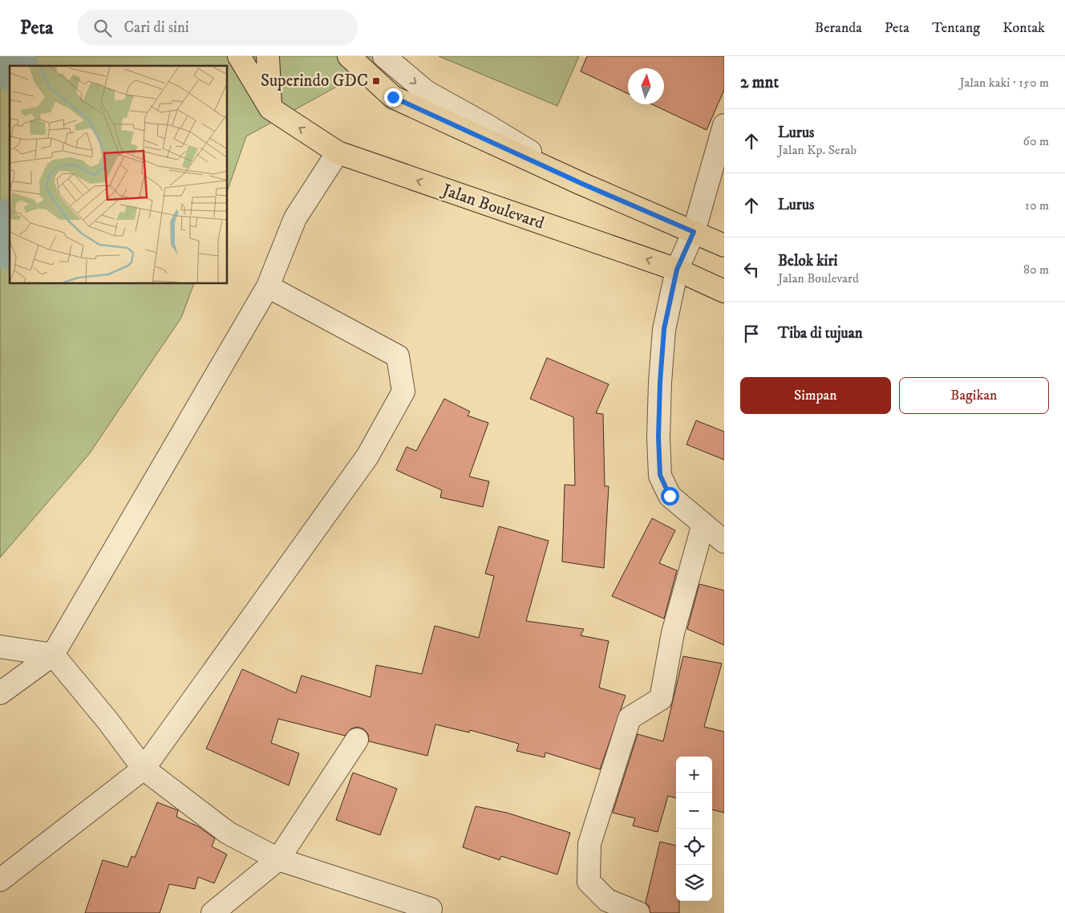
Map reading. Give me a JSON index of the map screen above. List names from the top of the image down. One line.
{"streets":{"main road":["Jalan Boulevard"]},"places":{"transit":["Superindo GDC"]},"north":"top","page":{"header":"Peta","search":"Cari di sini","nav":["Beranda","Peta","Tentang","Kontak"],"heading":["2 mnt","Jalan kaki · 150 m"],"list":[["Lurus","Jalan Kp. Serab","60 m"],["Lurus","10 m"],["Belok kiri","Jalan Boulevard","80 m"],"Tiba di tujuan"],"buttons":["Simpan","Bagikan"],"map_buttons":["+","−"]}}
